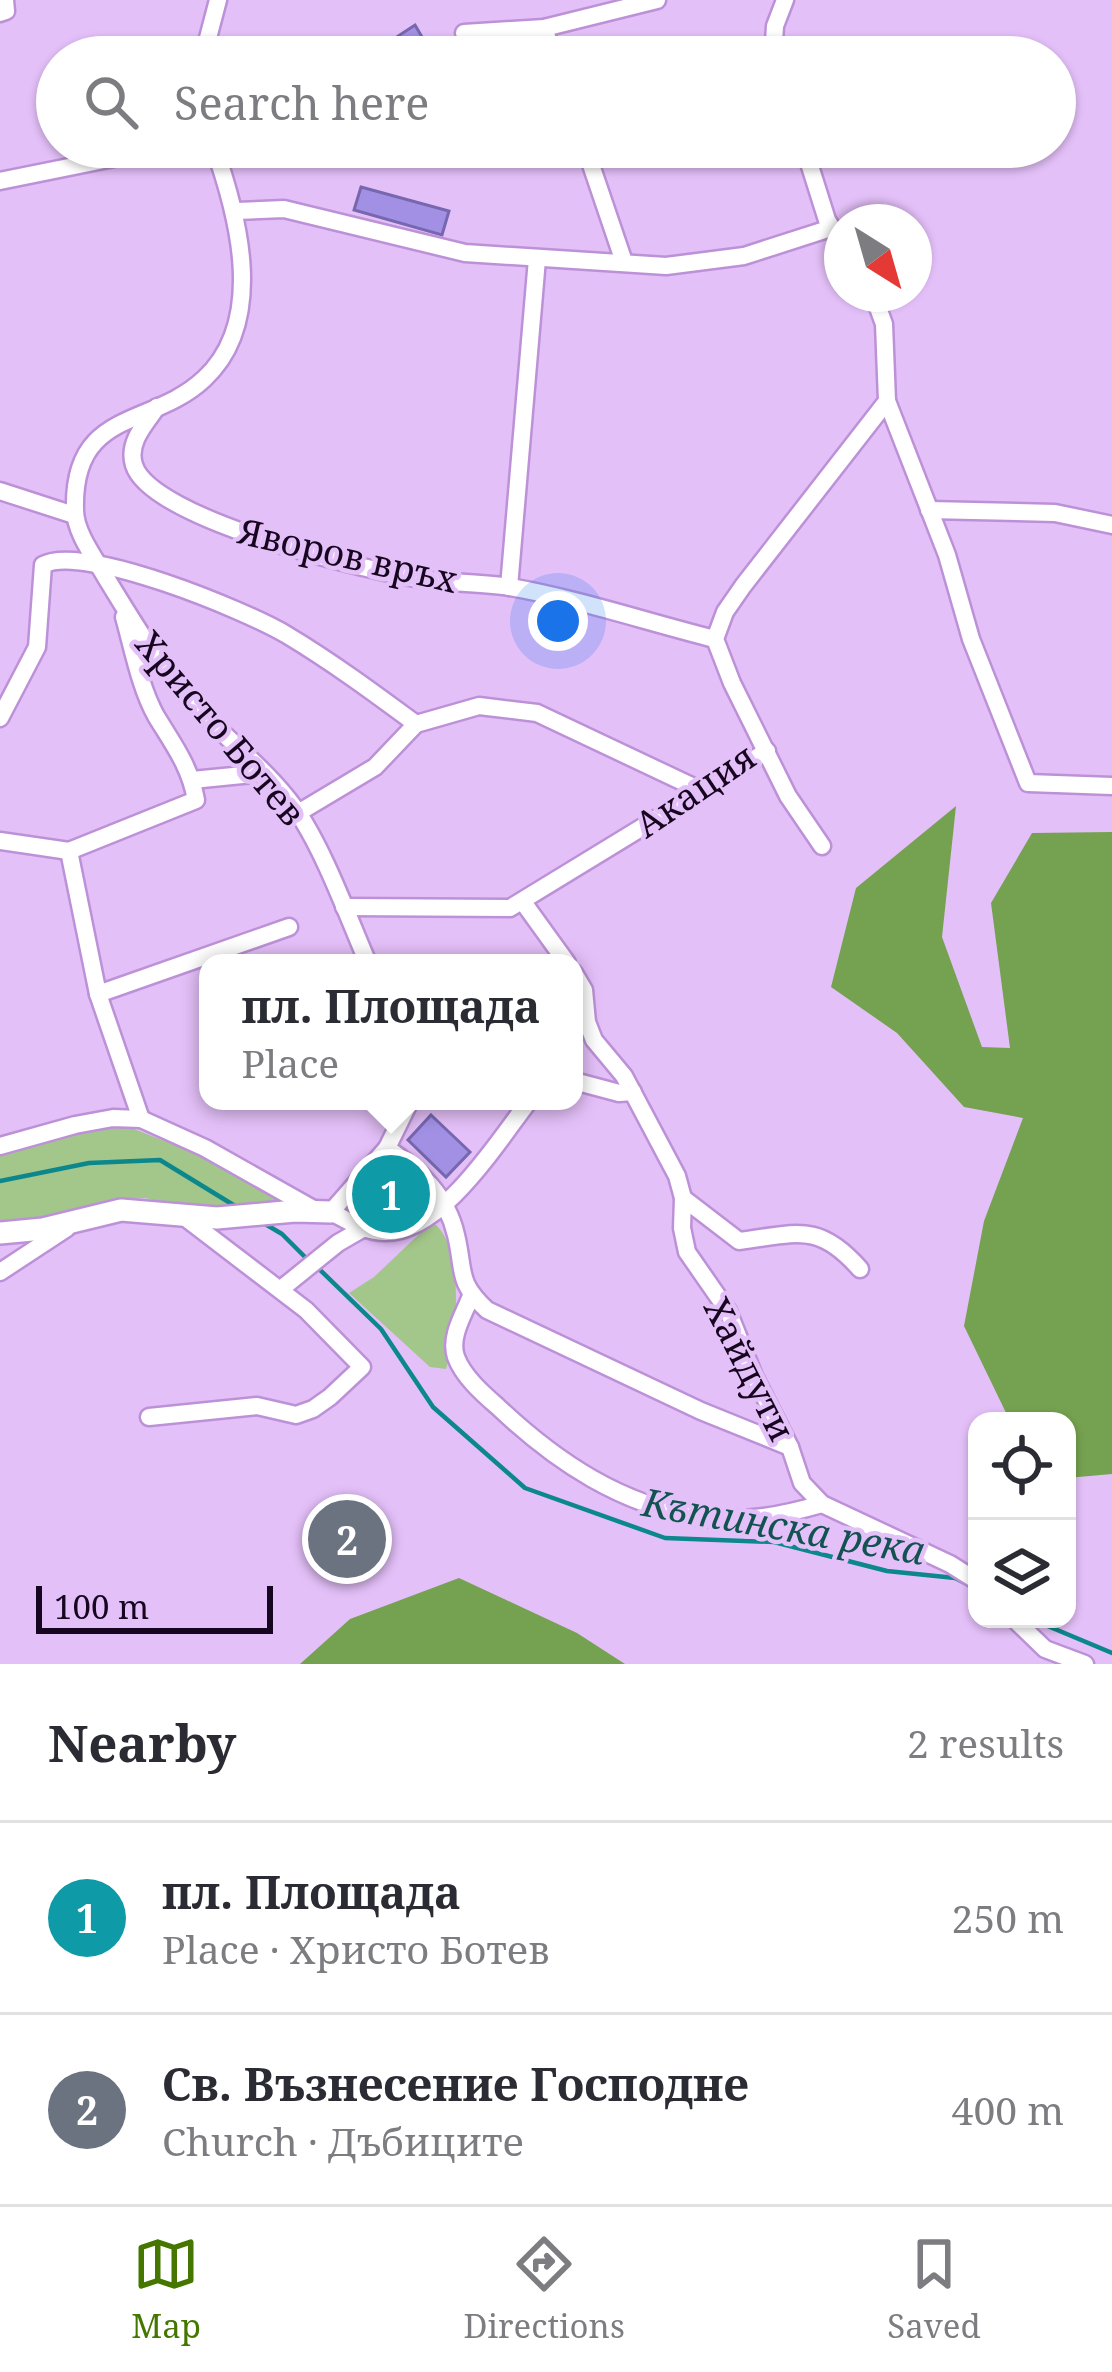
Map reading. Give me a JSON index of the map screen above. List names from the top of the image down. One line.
{"streets":{"street":["Яворов връх","Христо Ботев","Акация","Хайдути"]},"crossings":[["Яворов връх","Акация"],["Христо Ботев","Акация"]],"water":["Кътинска река"],"scale_bar":"100 m","north":"bottom right","page":{"search":"Search here","popup":["пл. Площада","Place"],"pins":["1","2"],"scale":"100 m","heading":["Nearby","2 results"],"list":[{"mark":"1","name":"пл. Площада","note":"Place · Христо Ботев","value":"250 m"},{"mark":"2","name":"Св. Възнесение Господне","note":"Church · Дъбиците","value":"400 m"}],"nav":["Map","Directions","Saved"]}}
